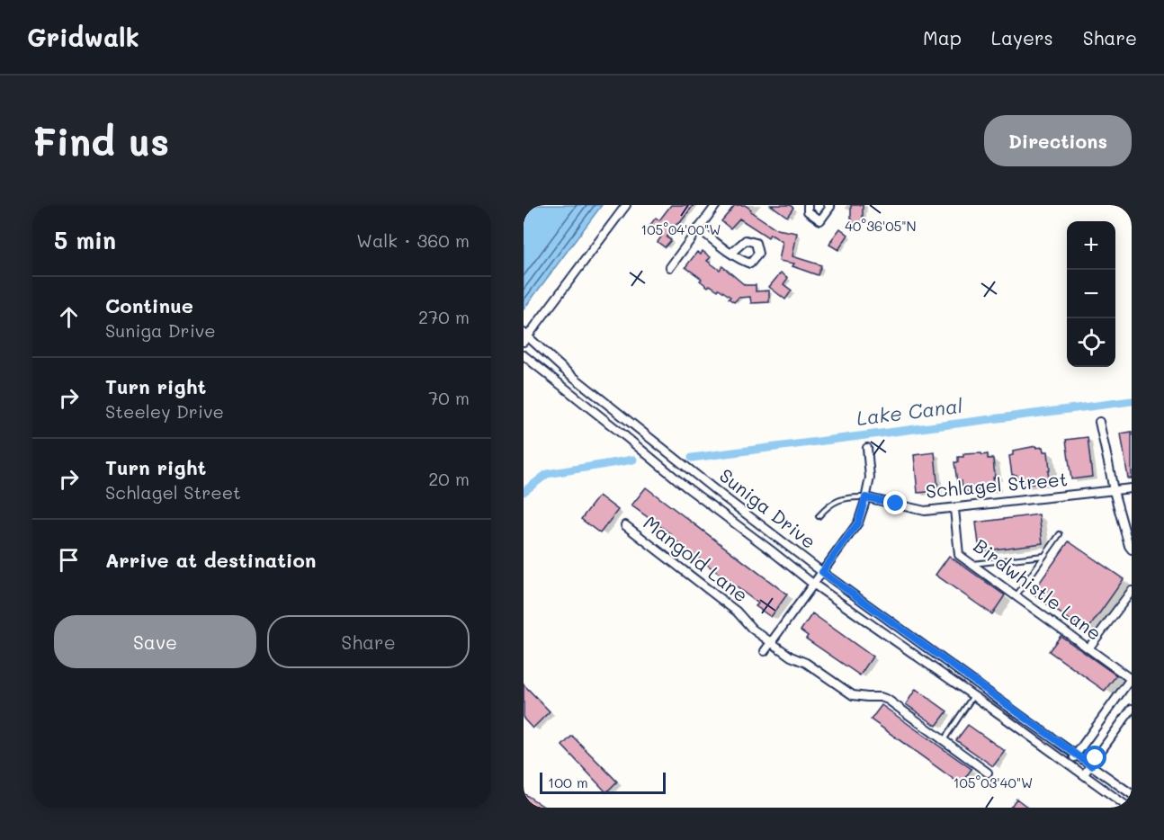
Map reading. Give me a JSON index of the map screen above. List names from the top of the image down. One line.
{"streets":{"street":["Schlagel Street","Suniga Drive","Mangold Lane","Birdwhistle Lane"]},"crossings":[["Schlagel Street","Birdwhistle Lane"]],"water":["Lake Canal"],"scale_bar":"100 m","page":{"header":"Gridwalk","nav":["Map","Layers","Share"],"buttons":["Directions",["Save","Share"]],"title":"Find us","heading":["5 min","Walk · 360 m"],"map_buttons":["+","−"],"list":[["Continue","Suniga Drive","270 m"],["Turn right","Steeley Drive","70 m"],["Turn right","Schlagel Street","20 m"],"Arrive at destination"],"scale":"100 m"},"coordinates":["40°36'05\"N","105°04'00\"W","105°03'40\"W"]}
